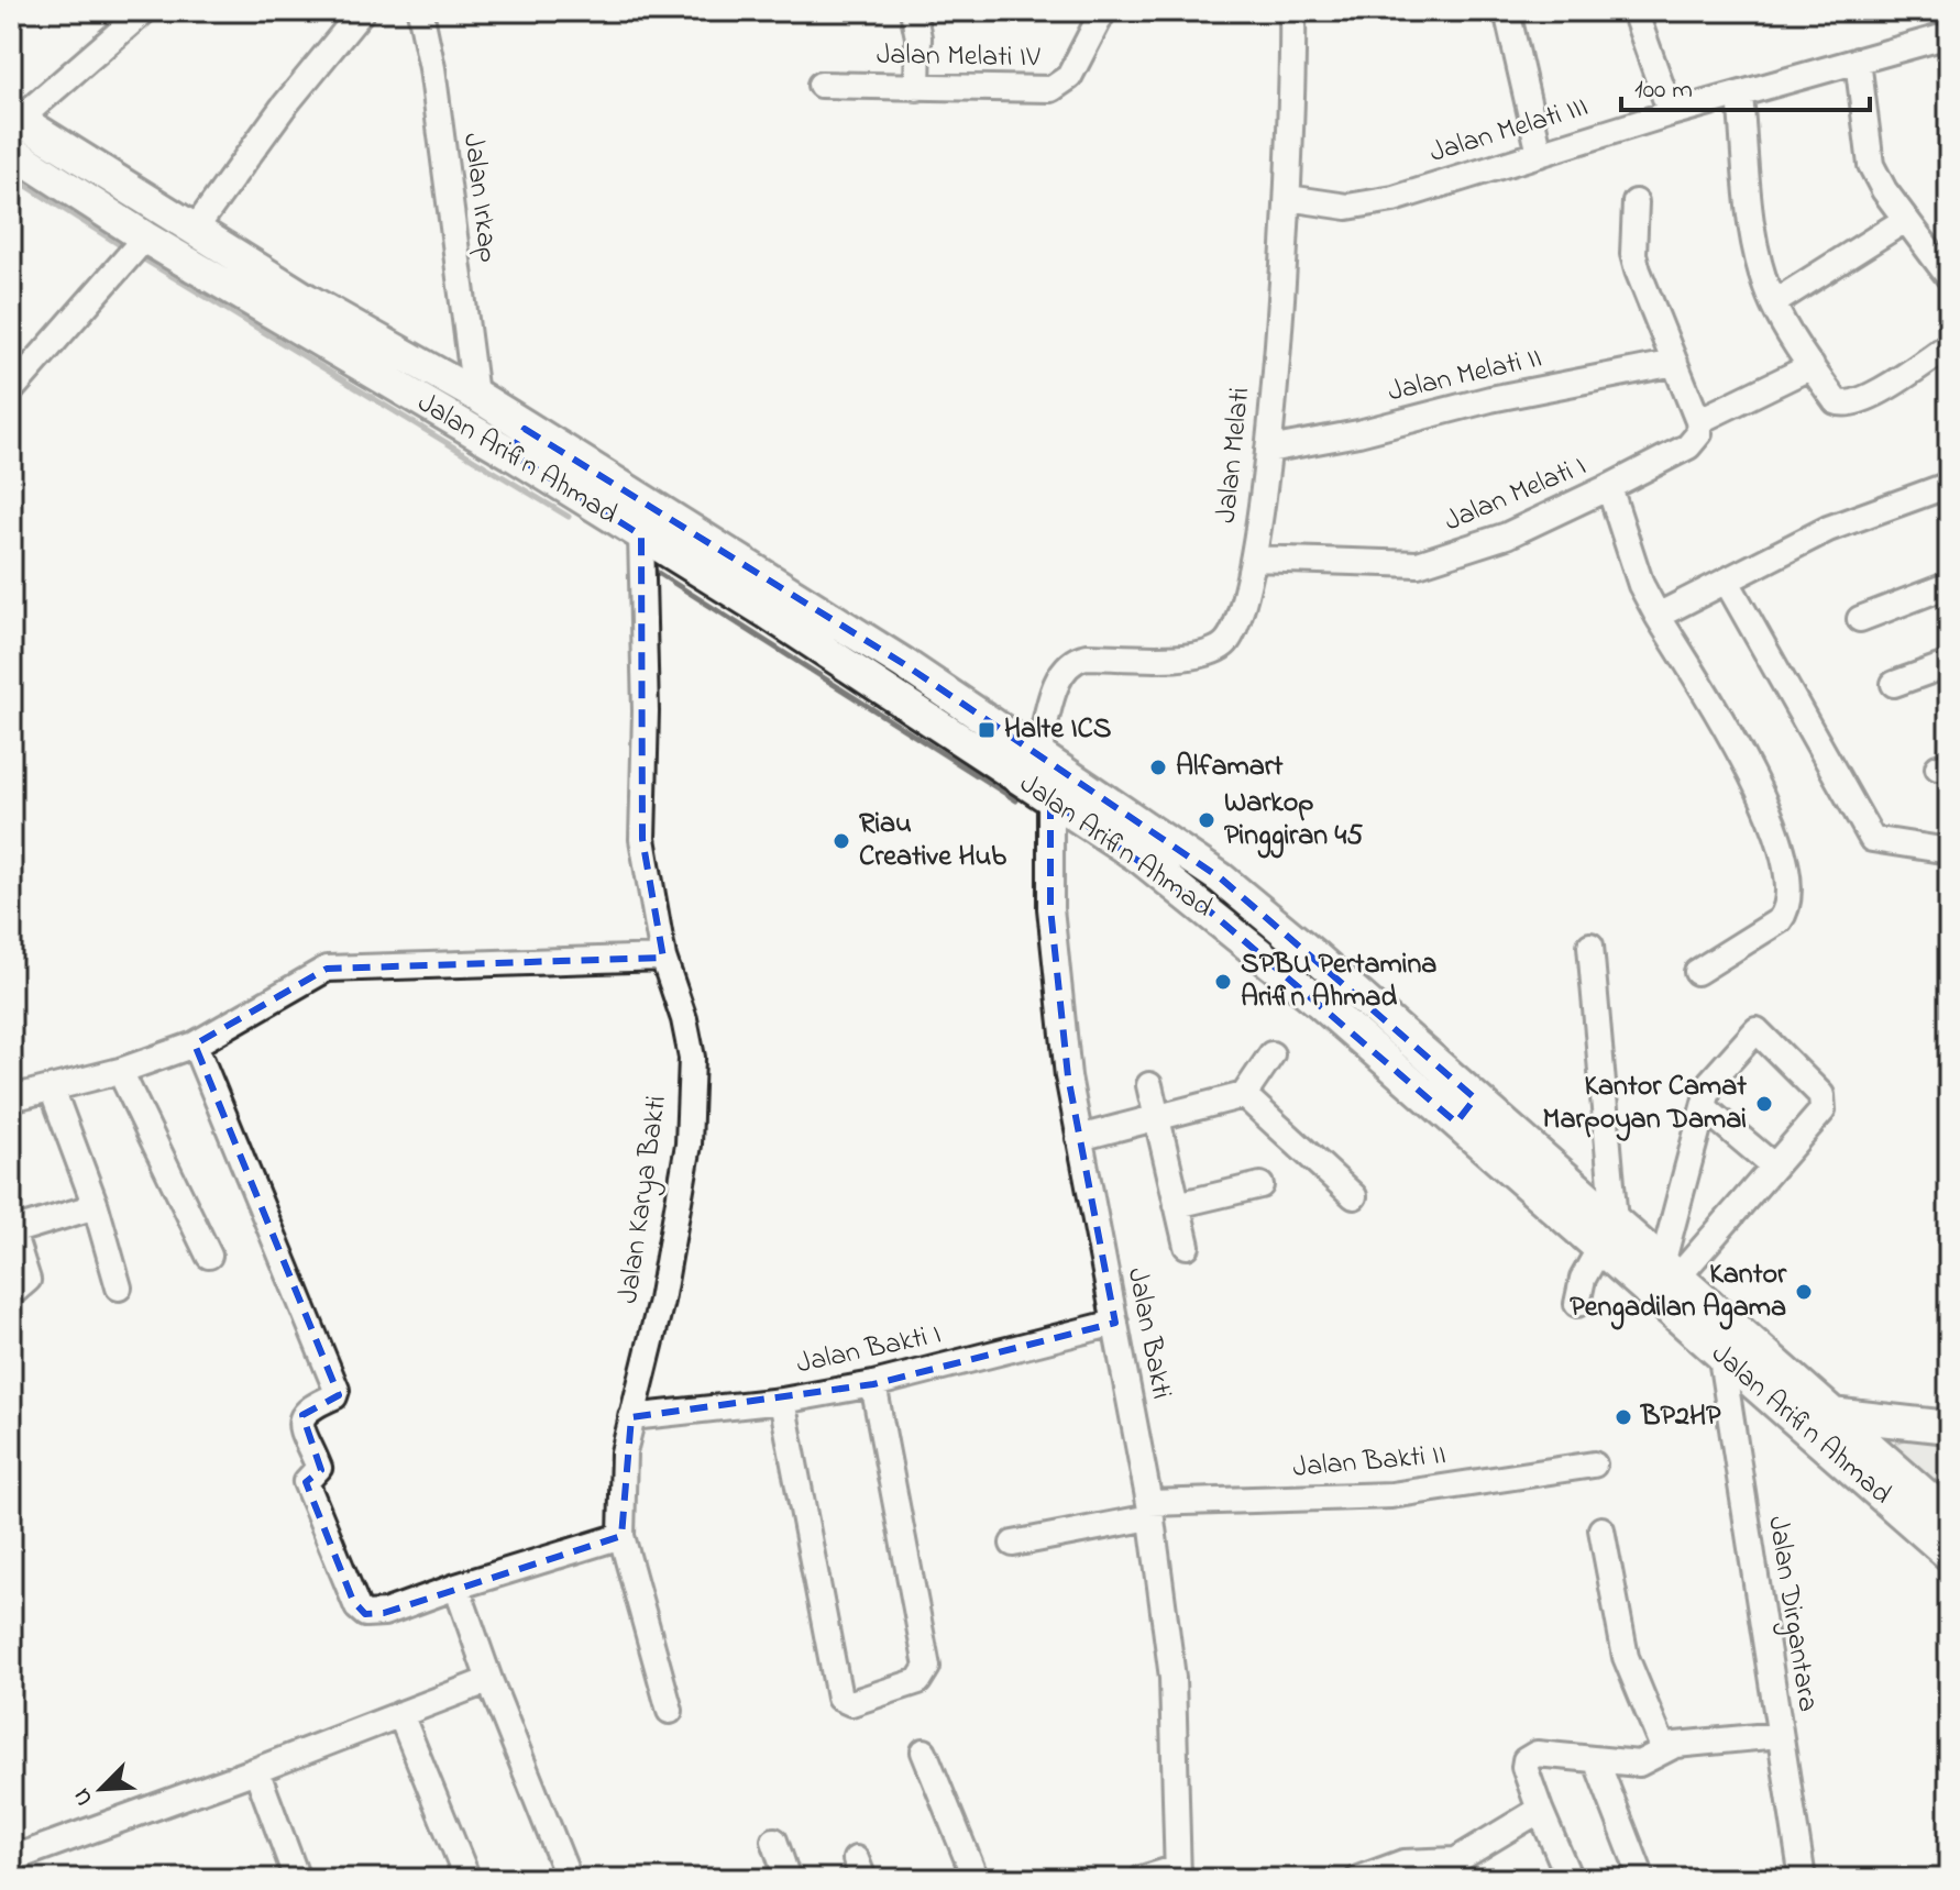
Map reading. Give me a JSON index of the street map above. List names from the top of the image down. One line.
{"streets":{"main road":["Jalan Arifin Ahmad"],"street":["Jalan Melati IV","Jalan Melati III","Jalan Irkap","Jalan Melati II","Jalan Melati","Jalan Melati I","Jalan Karya Bakti","Jalan Bakti","Jalan Bakti I","Jalan Bakti II","Jalan Dirgantara"]},"crossings":[["Jalan Melati III","Jalan Melati"],["Jalan Irkap","Jalan Arifin Ahmad"],["Jalan Melati II","Jalan Melati"],["Jalan Melati","Jalan Arifin Ahmad"],["Jalan Melati","Jalan Melati I"],["Jalan Arifin Ahmad","Jalan Karya Bakti"],["Jalan Arifin Ahmad","Jalan Bakti"],["Jalan Arifin Ahmad","Jalan Dirgantara"],["Jalan Karya Bakti","Jalan Bakti I"],["Jalan Bakti","Jalan Bakti I"],["Jalan Bakti","Jalan Bakti II"]],"places":{"transit":["Halte ICS"],"other":["Alfamart","Warkop Pinggiran 45","Riau Creative Hub","SPBU Pertamina Arifin Ahmad","Kantor Camat Marpoyan Damai","Kantor Pengadilan Agama","BP2HP"]},"scale_bar":"100 m","north":"bottom left"}
